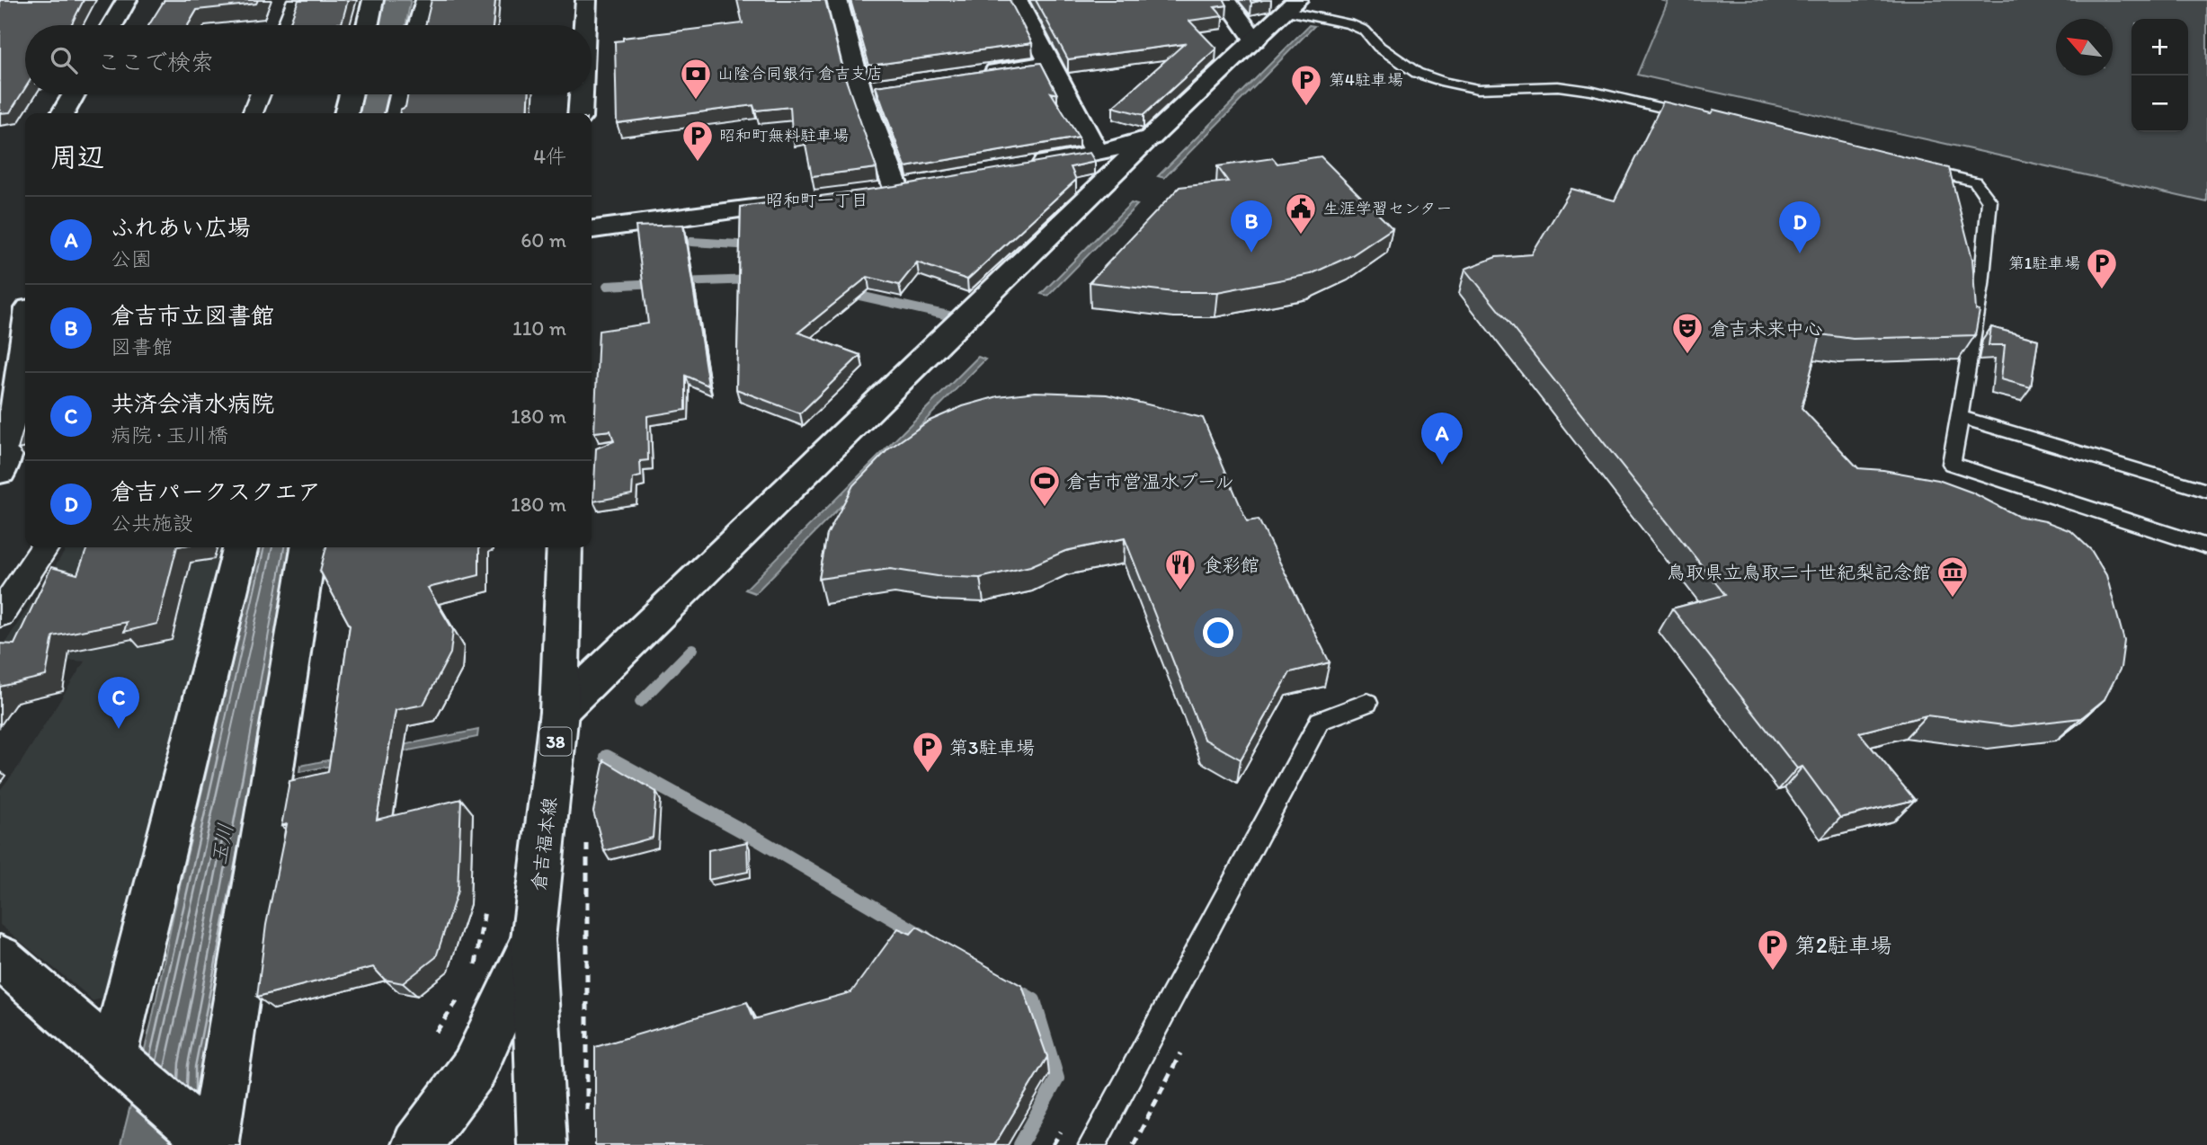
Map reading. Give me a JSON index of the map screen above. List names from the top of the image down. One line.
{"streets":{"street":["38","倉吉福本線"]},"districts":["昭和町一丁目"],"water":["玉川"],"places":{"bank":["山陰合同銀行 倉吉支店"],"parking":["第4駐車場","昭和町無料駐車場","第1駐車場","第3駐車場","第2駐車場"],"public building":["生涯学習センター"],"theatre":["倉吉未来中心"],"sports":["倉吉市営温水プール"],"restaurant":["食彩館"],"museum":["鳥取県立鳥取二十世紀梨記念館"]},"north":"top left","page":{"map_buttons":["+","−"],"search":"ここで検索","heading":["周辺","4件"],"list":[{"mark":"A","name":"ふれあい広場","note":"公園","value":"60 m"},{"mark":"B","name":"倉吉市立図書館","note":"図書館","value":"110 m"},{"mark":"C","name":"共済会清水病院","note":"病院 · 玉川橋","value":"180 m"},{"mark":"D","name":"倉吉パークスクエア","note":"公共施設","value":"180 m"}],"pins":["B","D","A","C"]}}
